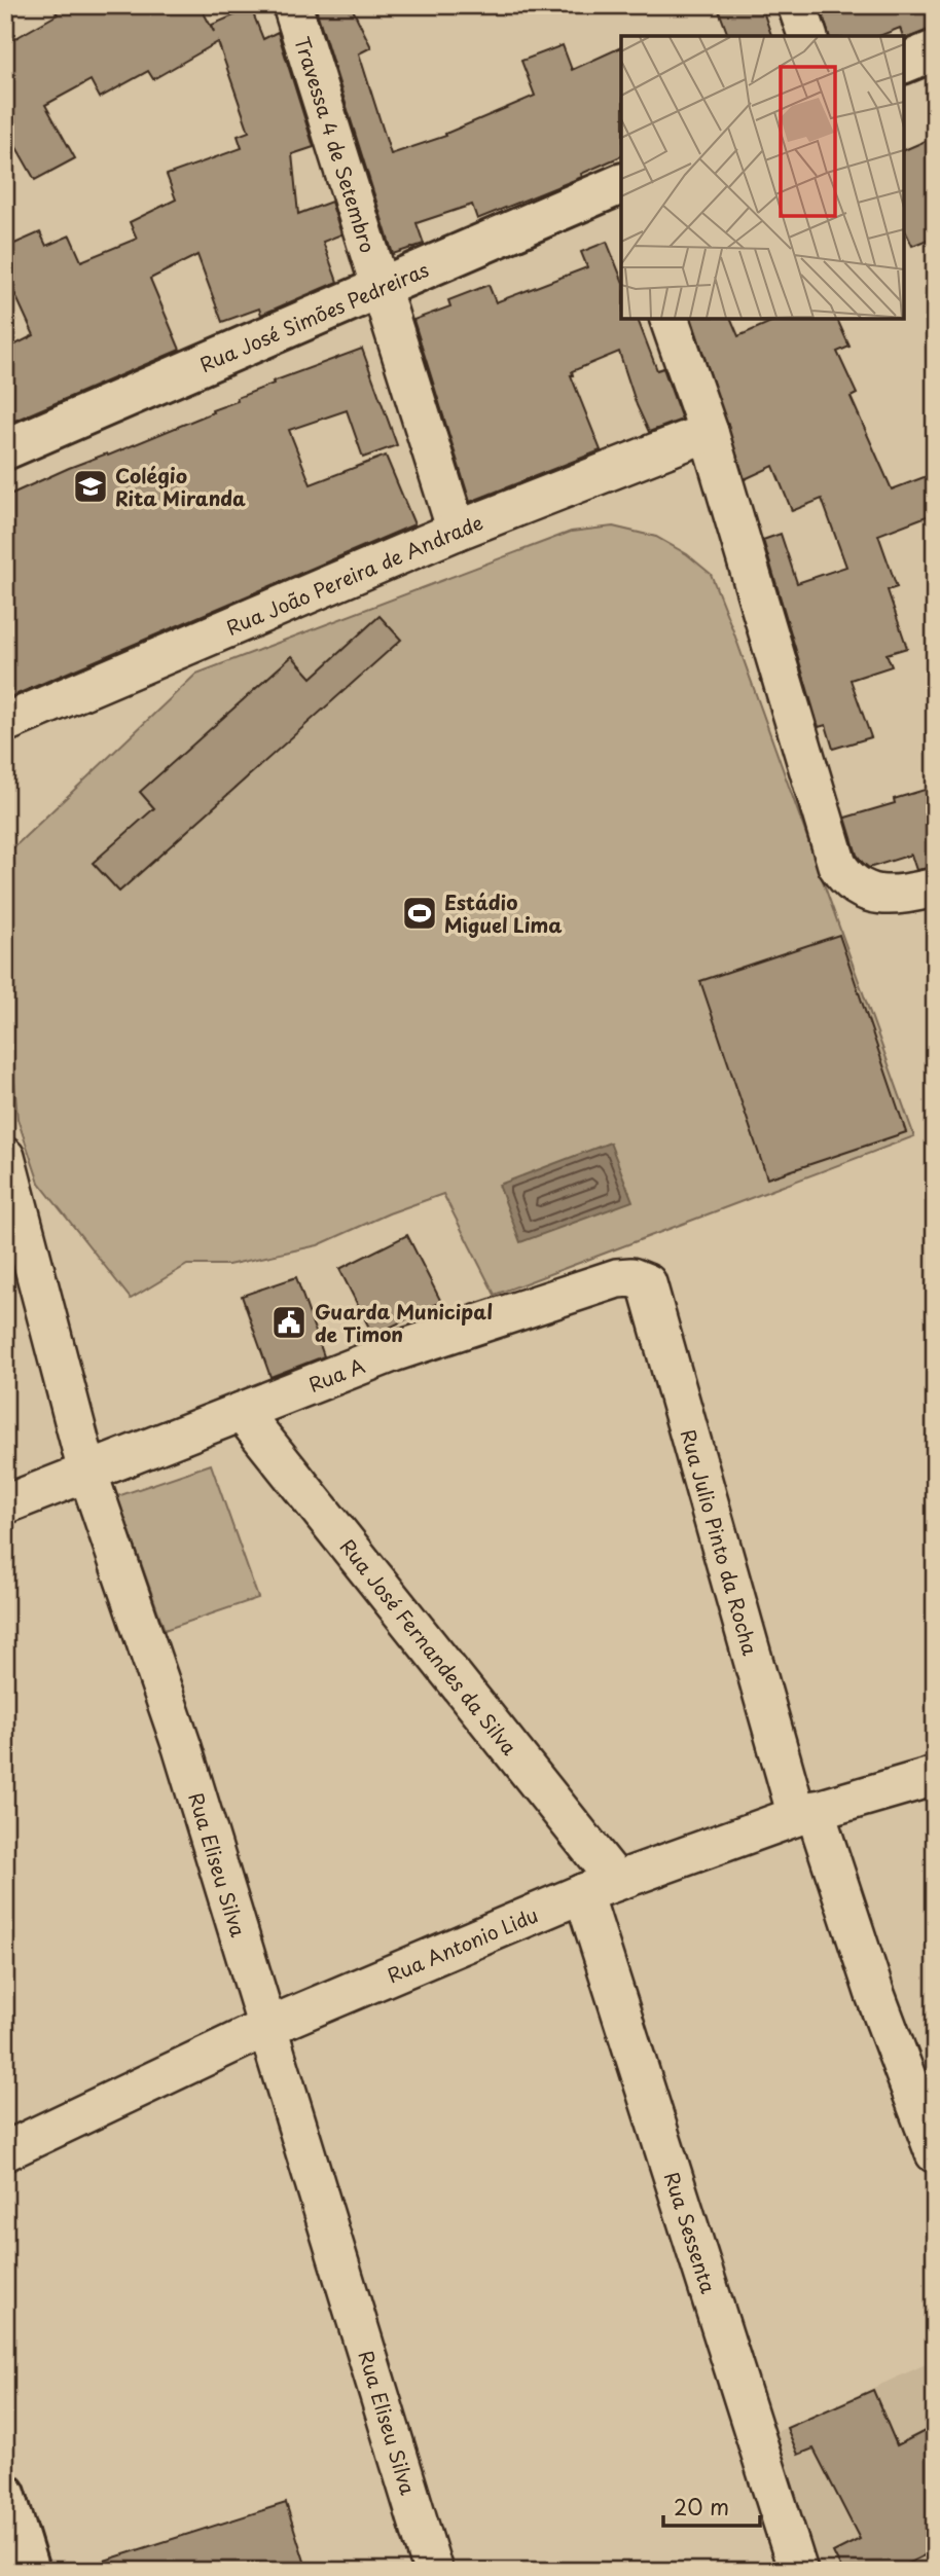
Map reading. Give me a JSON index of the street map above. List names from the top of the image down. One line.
{"streets":{"main road":["Rua José Simões Pedreiras"],"street":["Travessa 4 de Setembro","Rua João Pereira de Andrade","Rua A","Rua Julio Pinto da Rocha","Rua José Fernandes da Silva","Rua Eliseu Silva","Rua Antonio Lidu","Rua Sessenta"]},"crossings":[["Travessa 4 de Setembro","Rua José Simões Pedreiras"],["Travessa 4 de Setembro","Rua João Pereira de Andrade"],["Rua A","Rua Julio Pinto da Rocha"],["Rua A","Rua José Fernandes da Silva"],["Rua A","Rua Eliseu Silva"],["Rua Julio Pinto da Rocha","Rua Antonio Lidu"],["Rua José Fernandes da Silva","Rua Antonio Lidu"],["Rua José Fernandes da Silva","Rua Sessenta"],["Rua Eliseu Silva","Rua Antonio Lidu"],["Rua Antonio Lidu","Rua Sessenta"]],"places":{"school or university":["Colégio Rita Miranda"],"sports":["Estádio Miguel Lima"],"public building":["Guarda Municipal de Timon"]},"scale_bar":"20 m"}
